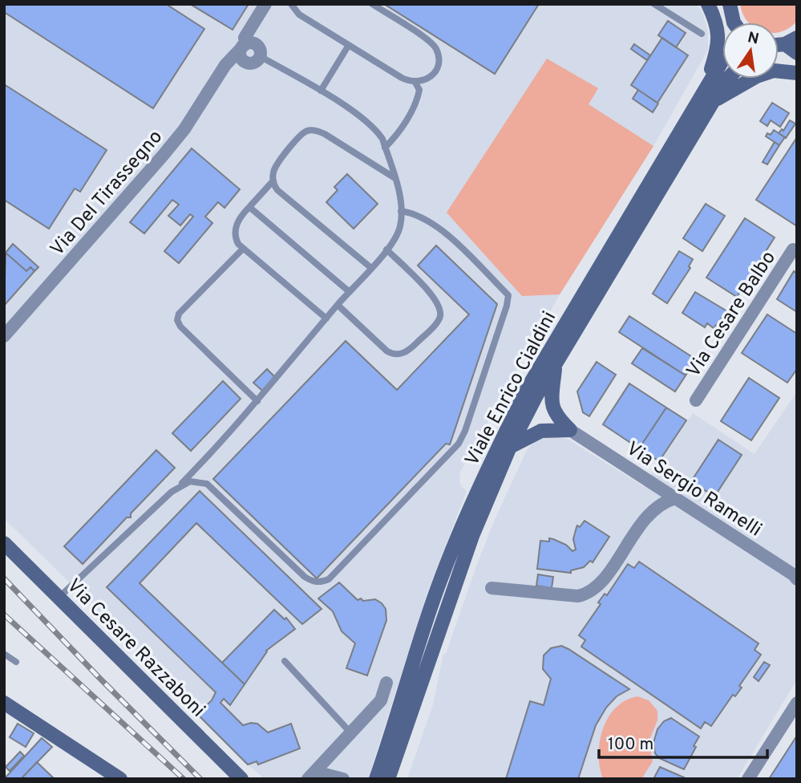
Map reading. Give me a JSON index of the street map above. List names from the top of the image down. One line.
{"streets":{"main road":["Viale Enrico Cialdini","Via Cesare Razzaboni"],"street":["Via Del Tirassegno","Via Cesare Balbo","Via Sergio Ramelli"]},"scale_bar":"100 m","north":"top"}
